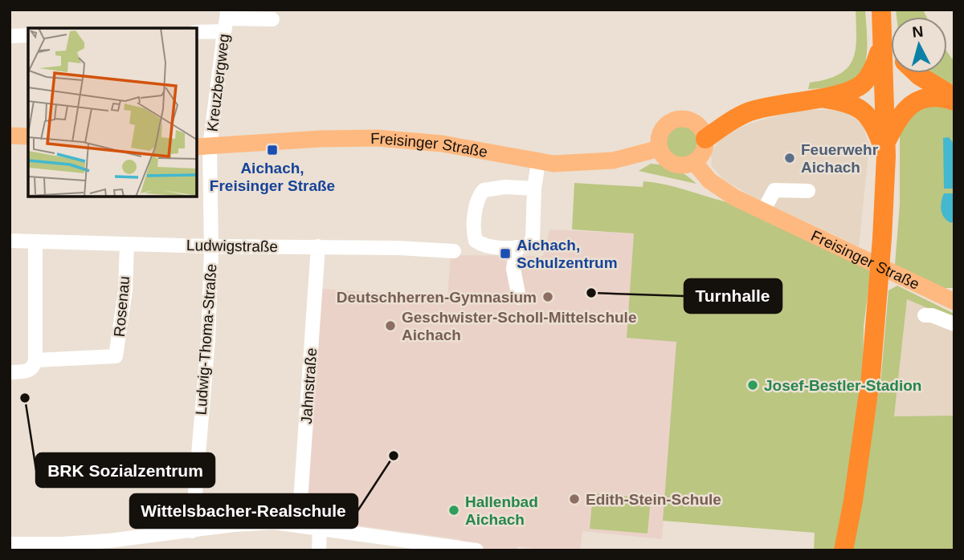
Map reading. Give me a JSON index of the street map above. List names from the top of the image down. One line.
{"streets":{"main road":["Freisinger Straße"],"street":["Kreuzbergweg","Ludwigstraße","Rosenau","Ludwig-Thoma-Straße","Jahnstraße"]},"crossings":[["Kreuzbergweg","Freisinger Straße"],["Kreuzbergweg","Ludwig-Thoma-Straße"],["Freisinger Straße","Ludwig-Thoma-Straße"],["Ludwigstraße","Rosenau"],["Ludwigstraße","Ludwig-Thoma-Straße"],["Ludwigstraße","Jahnstraße"]],"places":{"transit":["Aichach, Freisinger Straße","Aichach, Schulzentrum"],"other":["Feuerwehr Aichach","Turnhalle","Deutschherren-Gymnasium","Geschwister-Scholl-Mittelschule Aichach","Josef-Bestler-Stadion","BRK Sozialzentrum","Wittelsbacher-Realschule","Edith-Stein-Schule","Hallenbad Aichach"]},"north":"top"}
